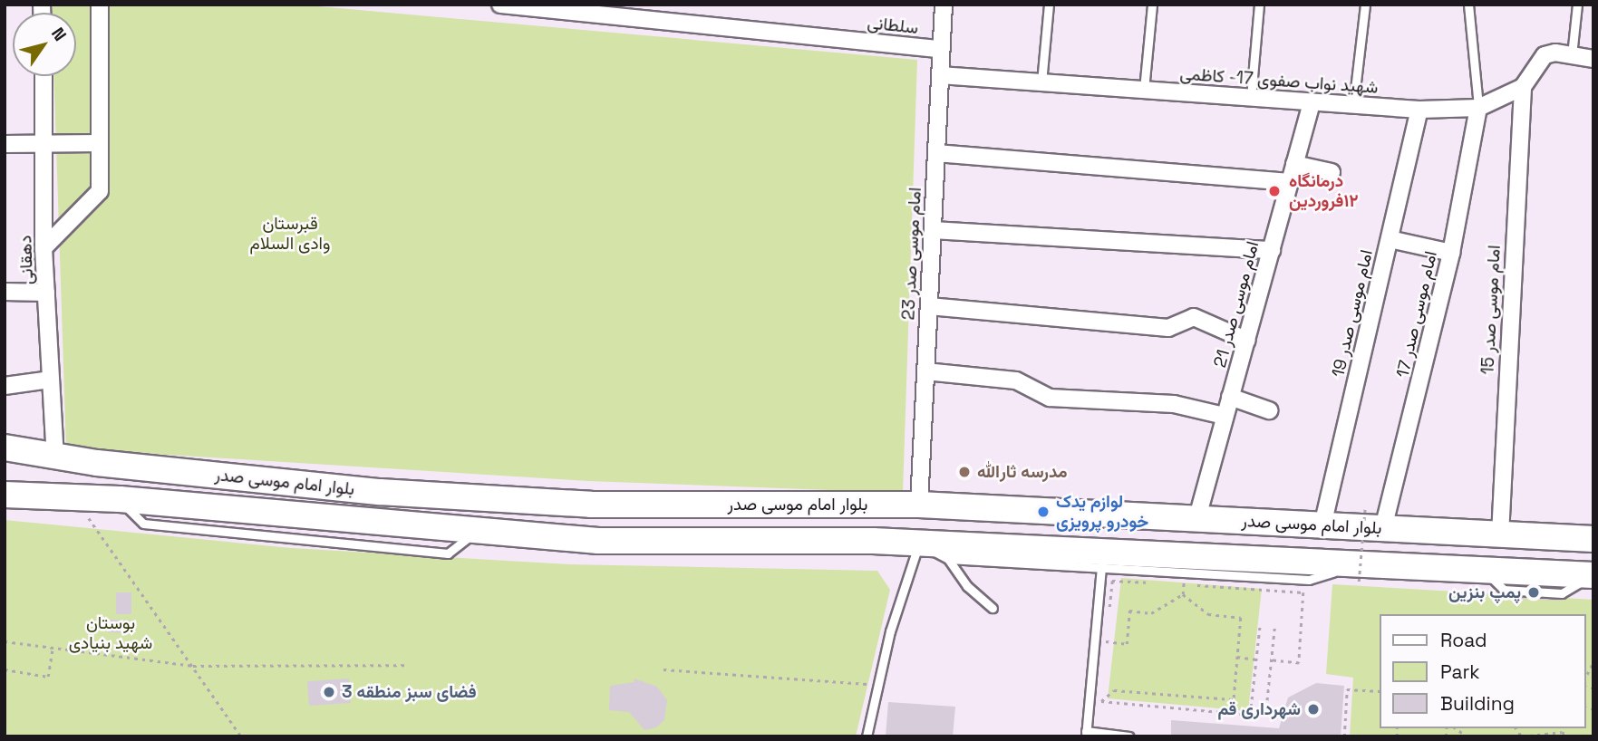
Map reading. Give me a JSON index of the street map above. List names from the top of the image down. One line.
{"streets":{"main road":["بلوار امام موسی صدر"],"street":["سلطانی","شهید نواب صفوی 17- کاظمی","امام موسی صدر 23","دهقانی","امام موسی صدر 21","امام موسی صدر 15","امام موسی صدر 19","امام موسی صدر 17"]},"crossings":[["سلطانی","امام موسی صدر 23"],["شهید نواب صفوی 17- کاظمی","امام موسی صدر 23"],["شهید نواب صفوی 17- کاظمی","امام موسی صدر 21"],["شهید نواب صفوی 17- کاظمی","امام موسی صدر 15"],["شهید نواب صفوی 17- کاظمی","امام موسی صدر 19"],["شهید نواب صفوی 17- کاظمی","امام موسی صدر 17"],["امام موسی صدر 23","بلوار امام موسی صدر"],["دهقانی","بلوار امام موسی صدر"],["امام موسی صدر 21","بلوار امام موسی صدر"],["امام موسی صدر 15","بلوار امام موسی صدر"],["امام موسی صدر 19","بلوار امام موسی صدر"],["امام موسی صدر 17","بلوار امام موسی صدر"]],"parks":["قبرستان وادی السلام","بوستان شهید بنیادی"],"places":["درمانگاه ١٢فروردین","مدرسه ثارالله","لوازم یدک خودرو پرویزی","پمپ بنزین","فضای سبز منطقه 3","شهرداری قم"],"legend":["Road","Park","Building"],"north":"top right"}
